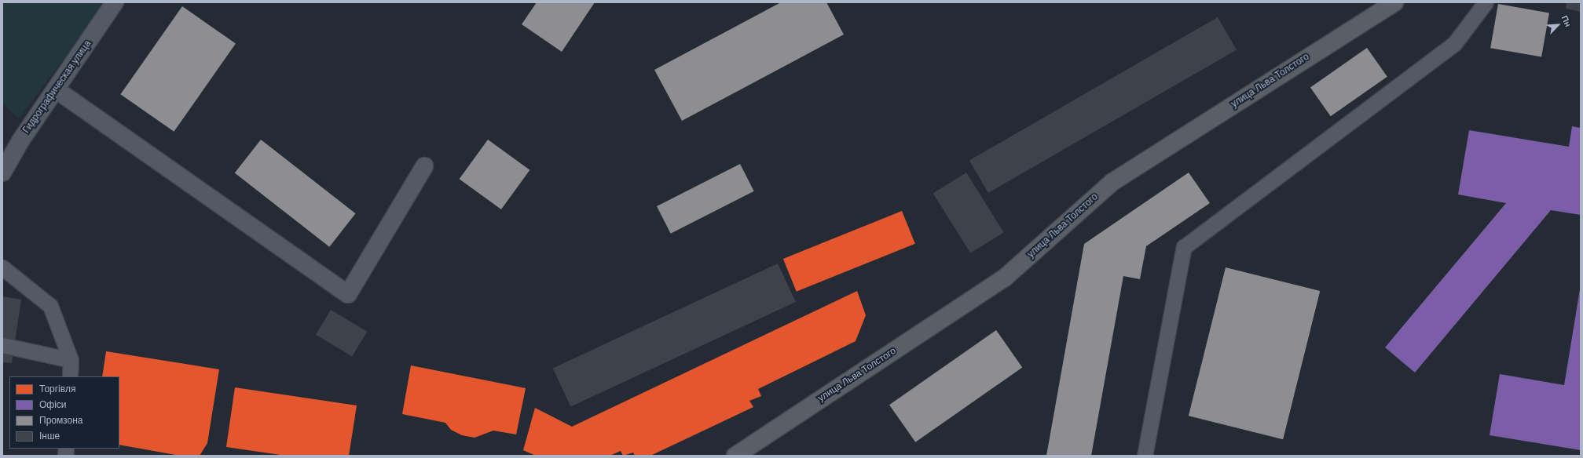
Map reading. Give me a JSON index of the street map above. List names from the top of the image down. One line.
{"streets":{"street":["улица Льва Толстого","Гидрографическая улица"]},"legend":["Торгівля","Офіси","Промзона","Інше"],"north":"top right"}
